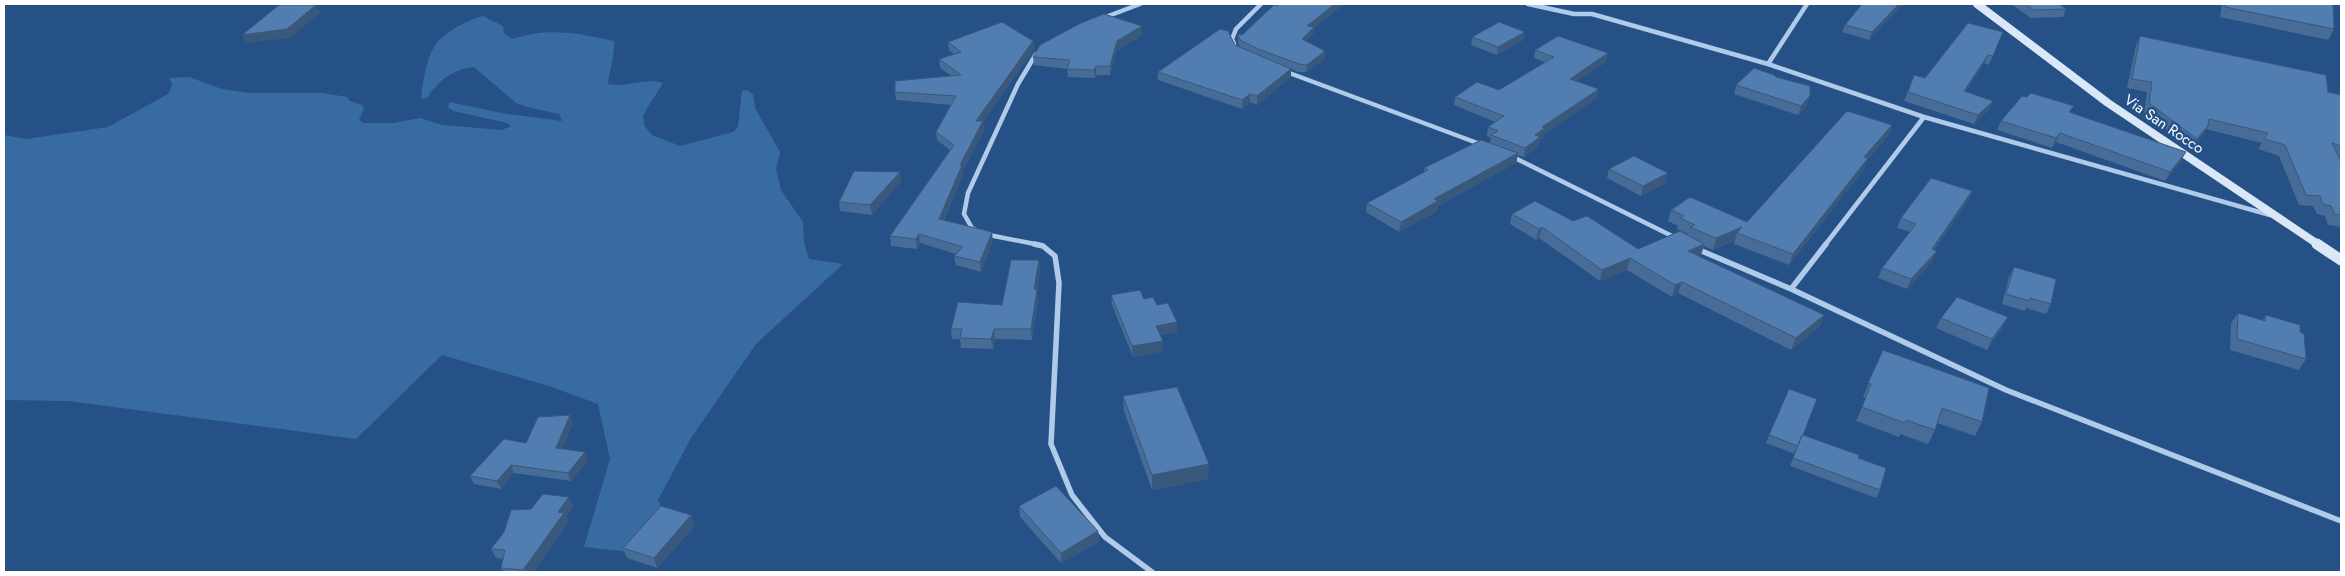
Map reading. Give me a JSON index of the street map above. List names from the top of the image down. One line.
{"streets":{"street":["Via San Rocco"]}}
